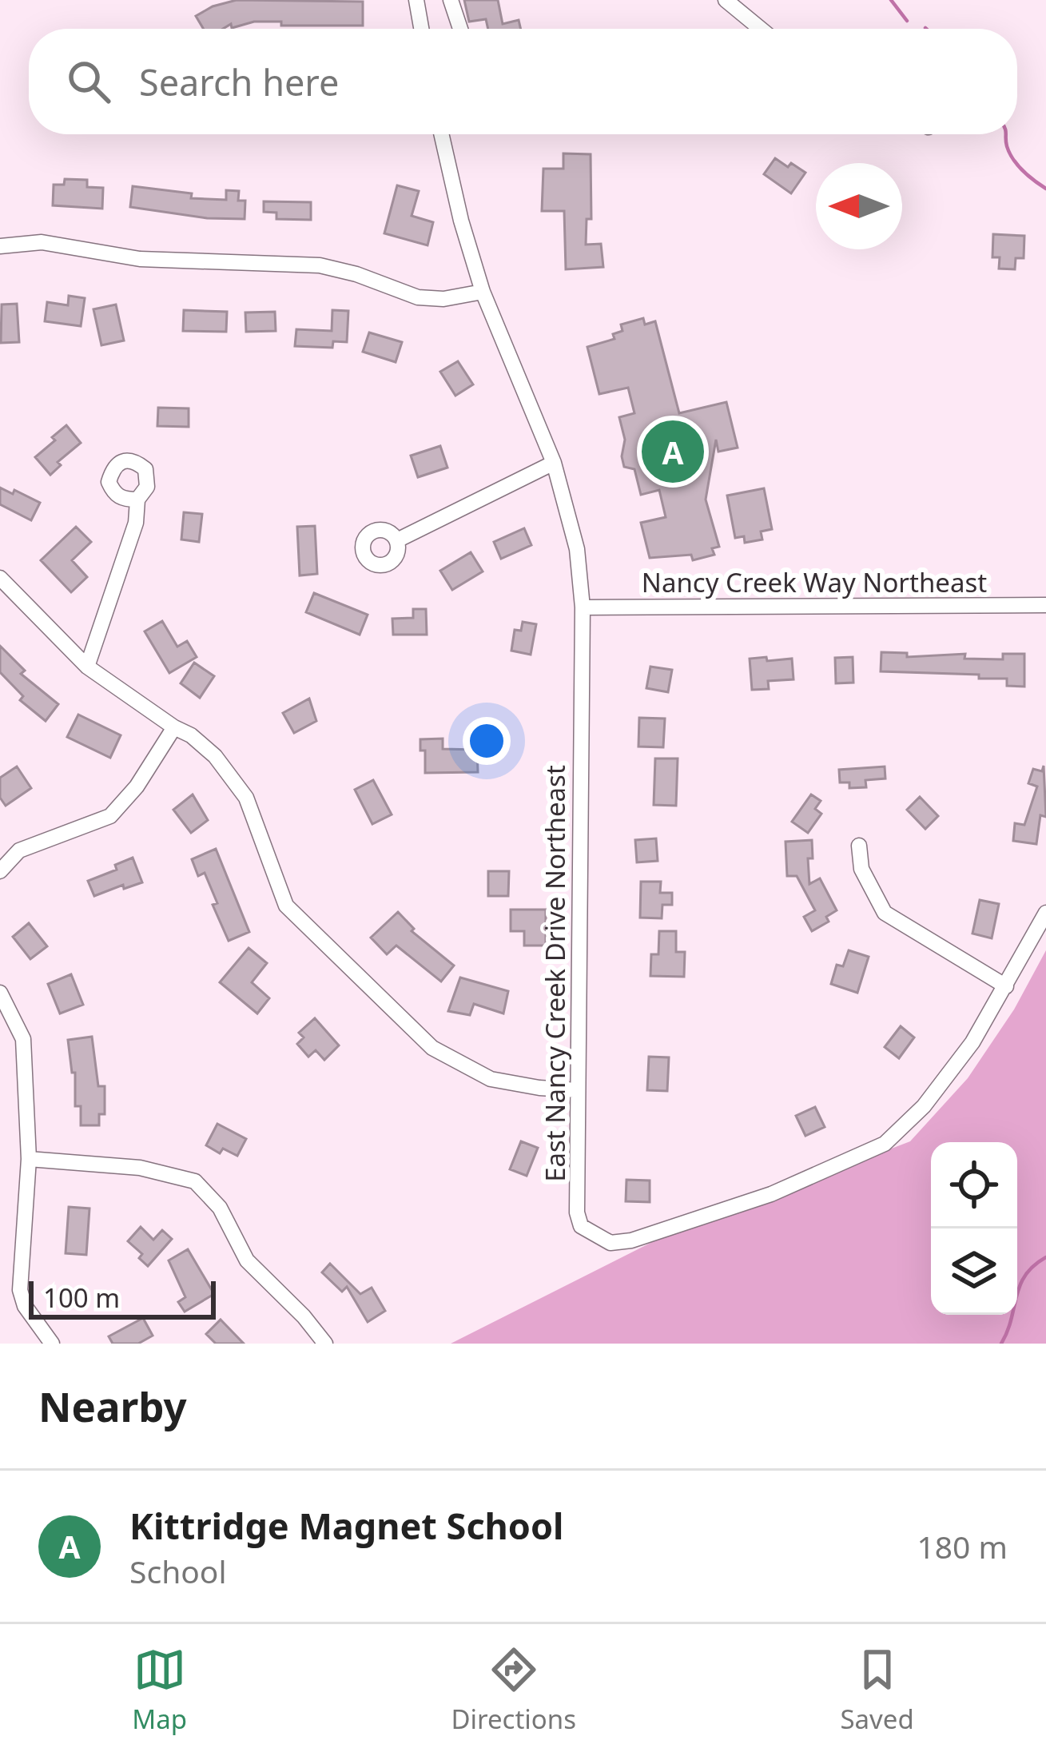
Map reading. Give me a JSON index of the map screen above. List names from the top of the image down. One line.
{"streets":{"street":["Nancy Creek Way Northeast","East Nancy Creek Drive Northeast"]},"crossings":[["Nancy Creek Way Northeast","East Nancy Creek Drive Northeast"]],"scale_bar":"100 m","north":"left","page":{"search":"Search here","pins":"A","scale":"100 m","heading":"Nearby","list":[{"mark":"A","name":"Kittridge Magnet School","note":"School","value":"180 m"}],"nav":["Map","Directions","Saved"]}}
